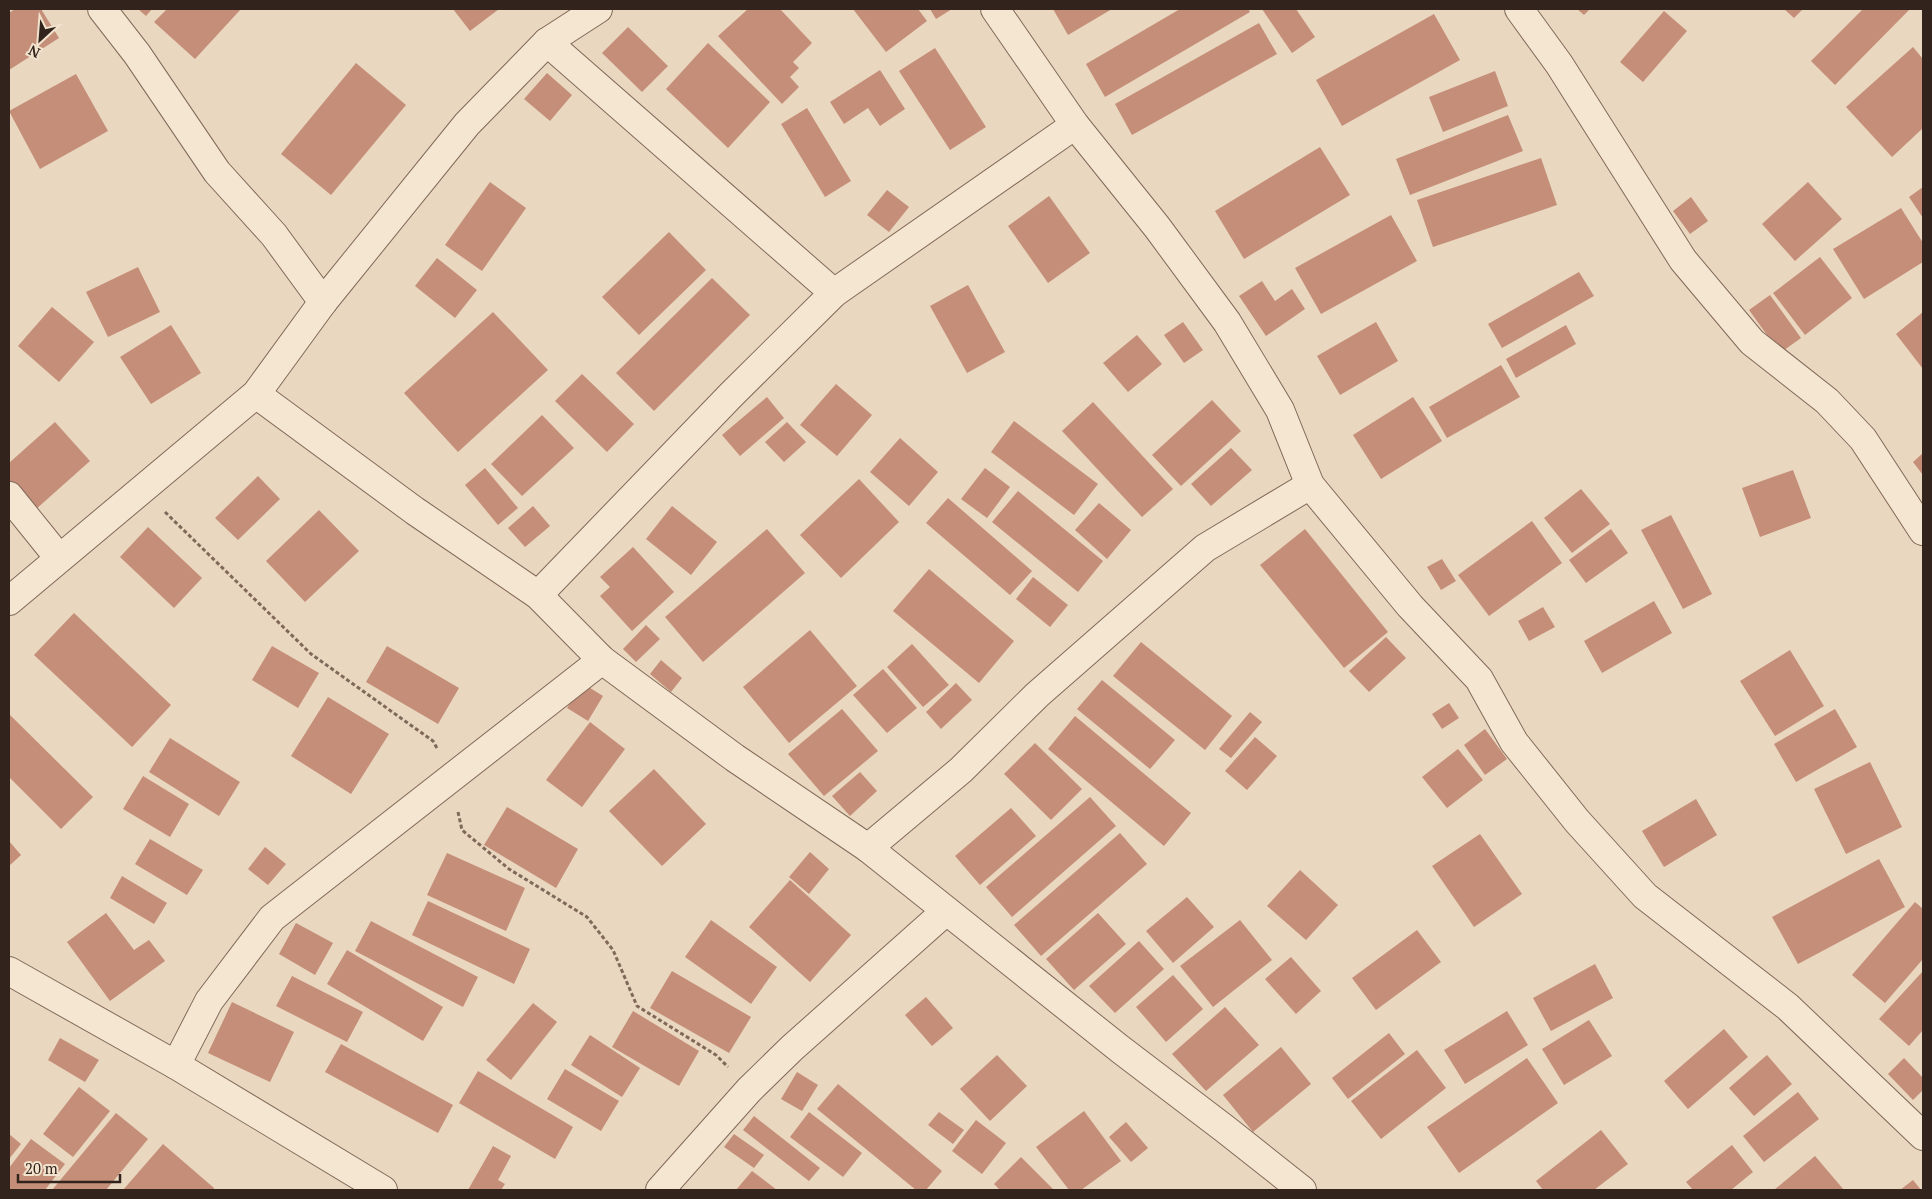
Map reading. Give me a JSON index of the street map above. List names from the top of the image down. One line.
{"scale_bar":"20 m","north":"bottom left"}
